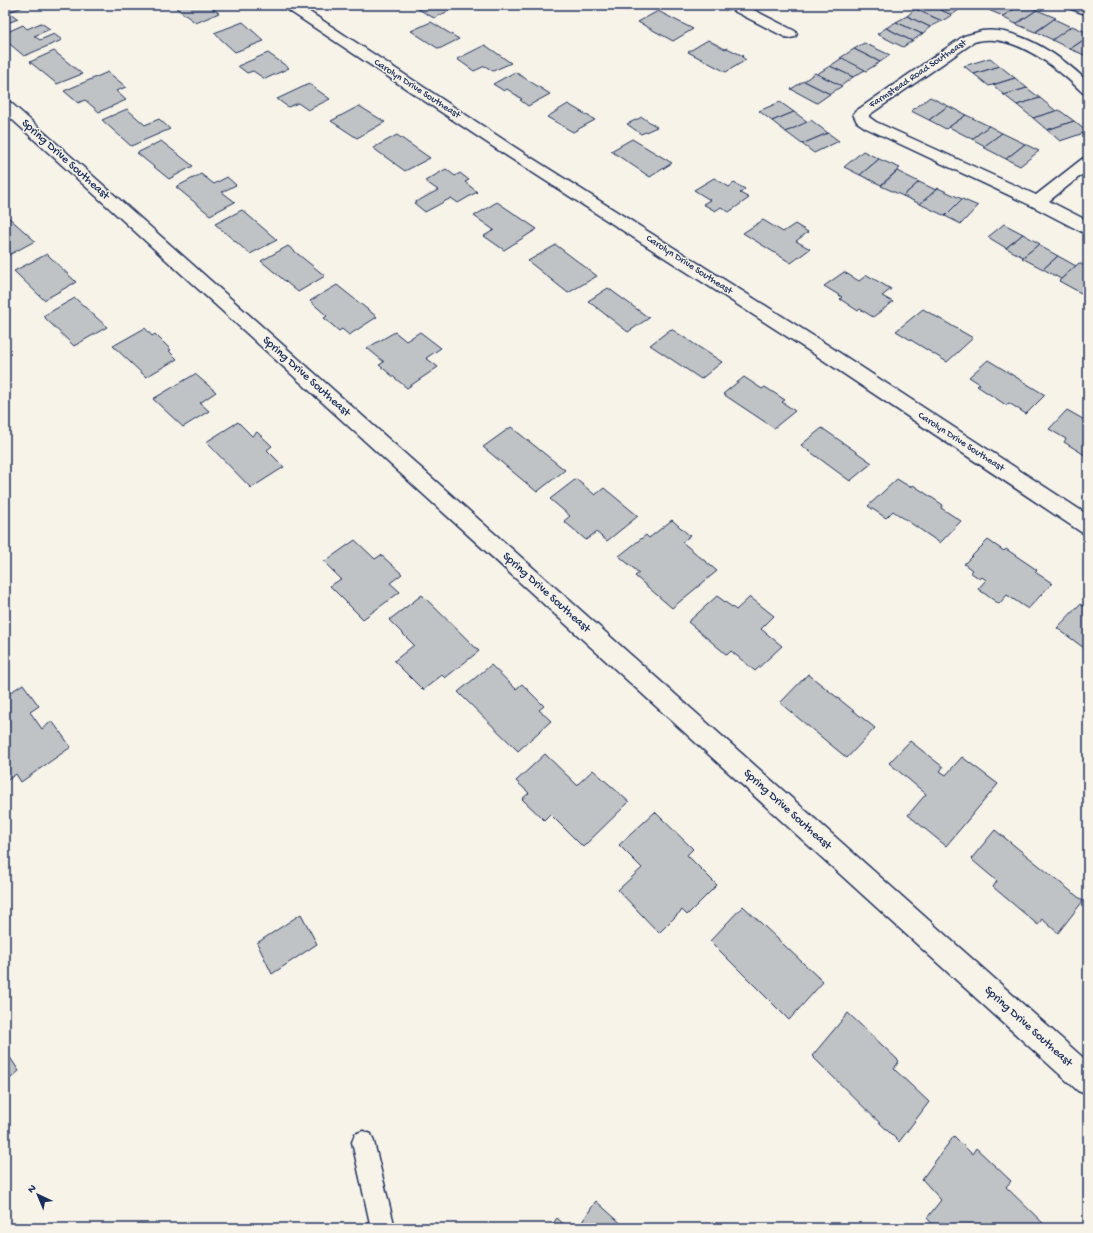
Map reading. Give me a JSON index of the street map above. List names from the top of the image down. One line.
{"streets":{"street":["Farmstead Road Southeast","Carolyn Drive Southeast","Spring Drive Southeast"]},"north":"top left"}
